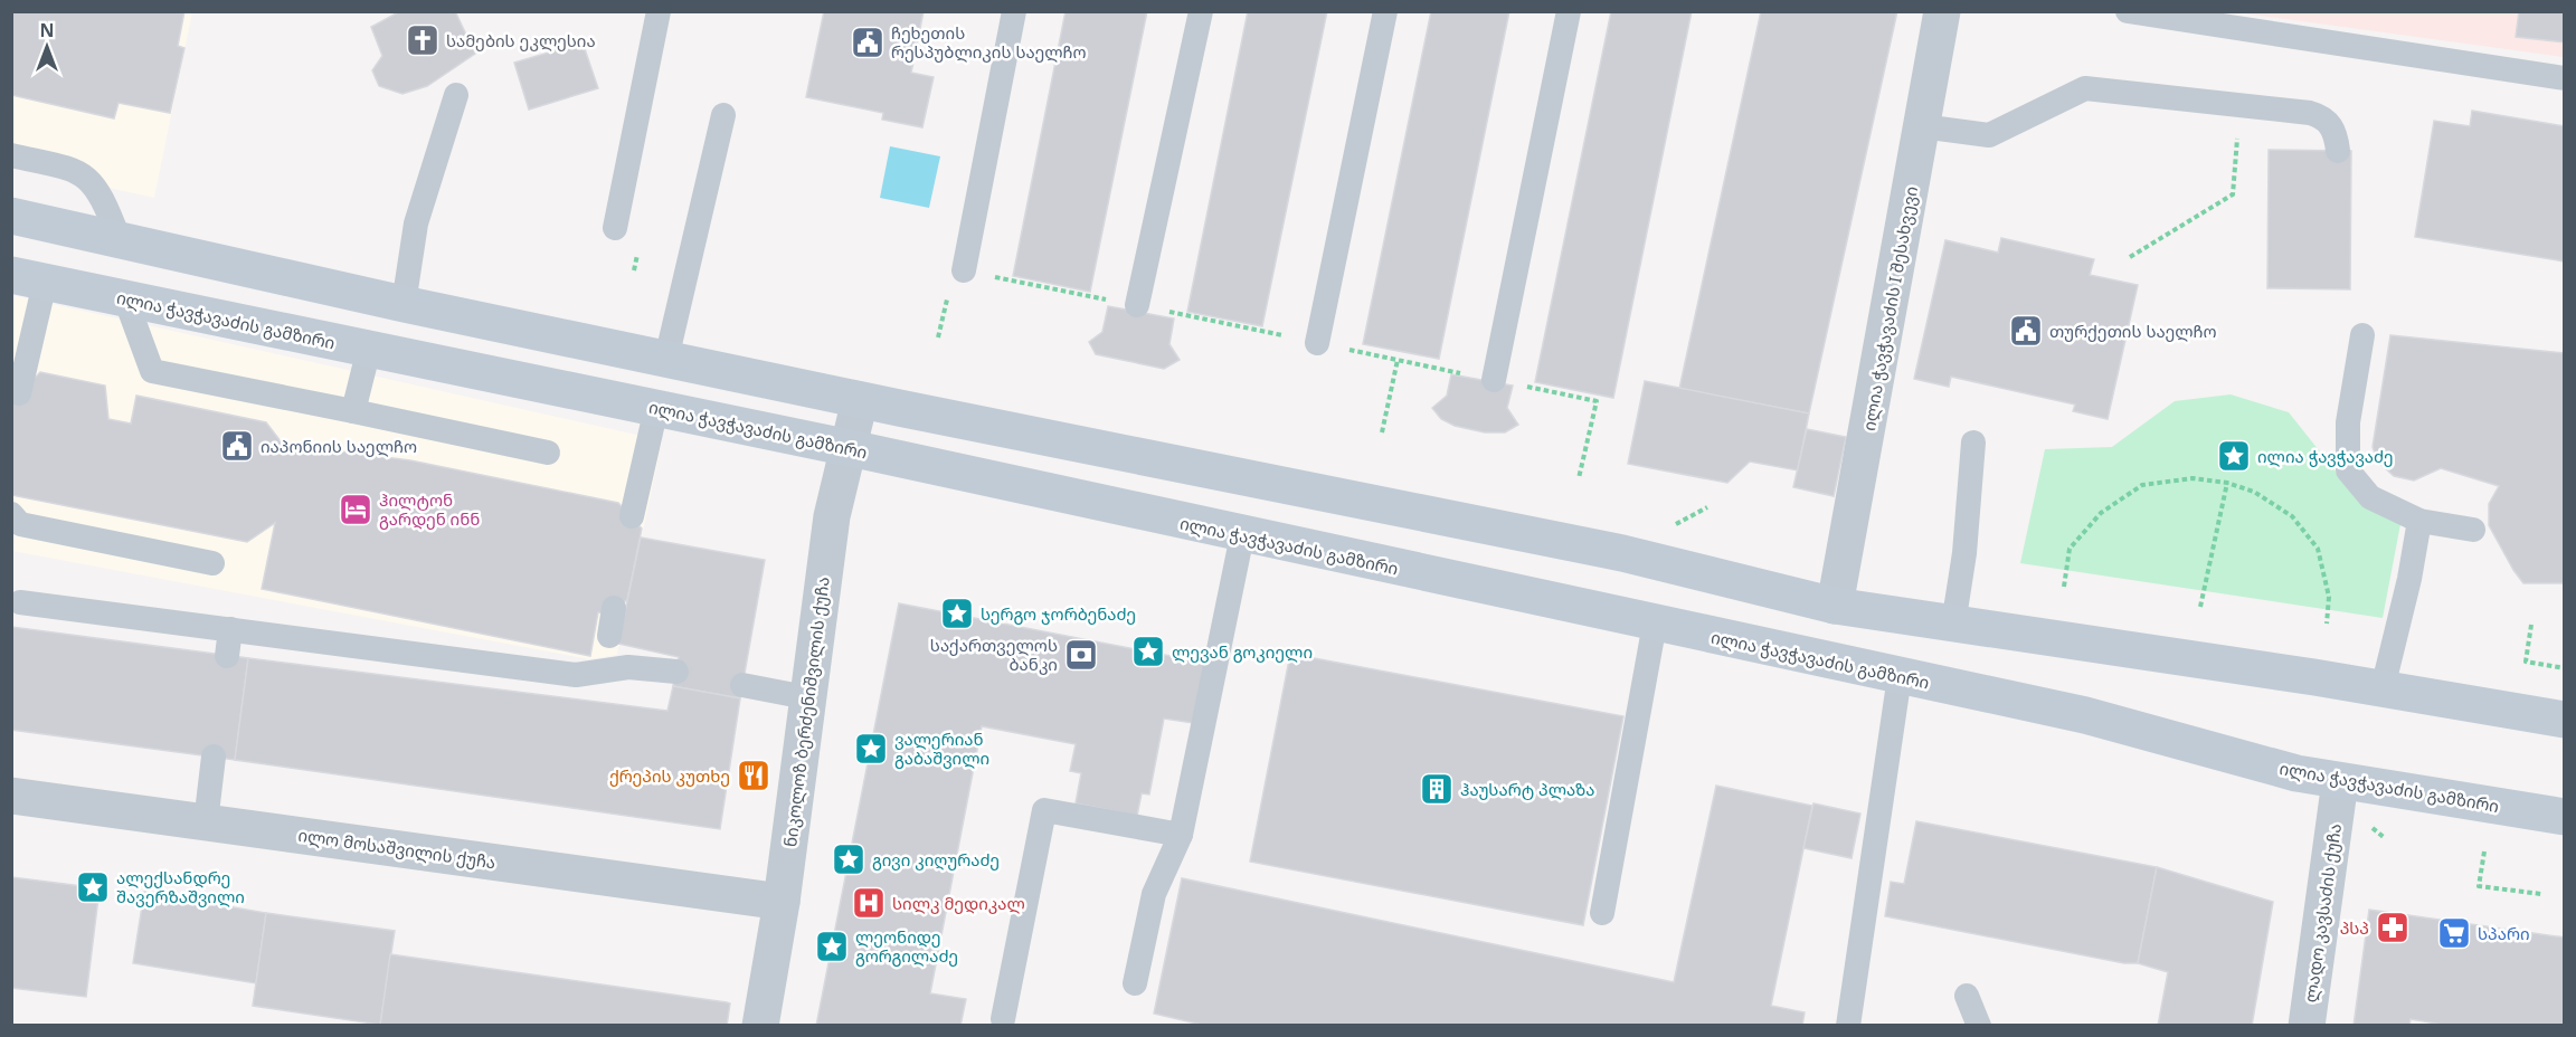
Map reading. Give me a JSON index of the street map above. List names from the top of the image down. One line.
{"streets":{"main road":["ილია ჭავჭავაძის გამზირი"],"street":["ილია ჭავჭავაძის I შესახვევი","ნიკოლოზ ბერძენიშვილის ქუჩა","ილო მოსაშვილის ქუჩა","ლადო კავსაძის ქუჩა"]},"crossings":[["ილია ჭავჭავაძის გამზირი","ნიკოლოზ ბერძენიშვილის ქუჩა"],["ილია ჭავჭავაძის გამზირი","ლადო კავსაძის ქუჩა"],["ნიკოლოზ ბერძენიშვილის ქუჩა","ილო მოსაშვილის ქუჩა"]],"places":{"church":["სამების ეკლესია"],"public building":["ჩეხეთის რესპუბლიკის საელჩო","თურქეთის საელჩო","იაპონიის საელჩო"],"place":["ილია ჭავჭავაძე","სერგო ჯორბენაძე","ლევან გოკიელი","ვალერიან გაბაშვილი","გივი კიღურაძე","ალექსანდრე შავერზაშვილი","ლეონიდე გორგილაძე"],"hotel":["ჰილტონ გარდენ ინნ"],"bank":["საქართველოს ბანკი"],"restaurant":["ქრეპის კუთხე"],"building":["ჰაუსარტ პლაზა"],"hospital":["სილკ მედიკალ"],"pharmacy":["პსპ"],"supermarket":["სპარი"]},"north":"top"}
